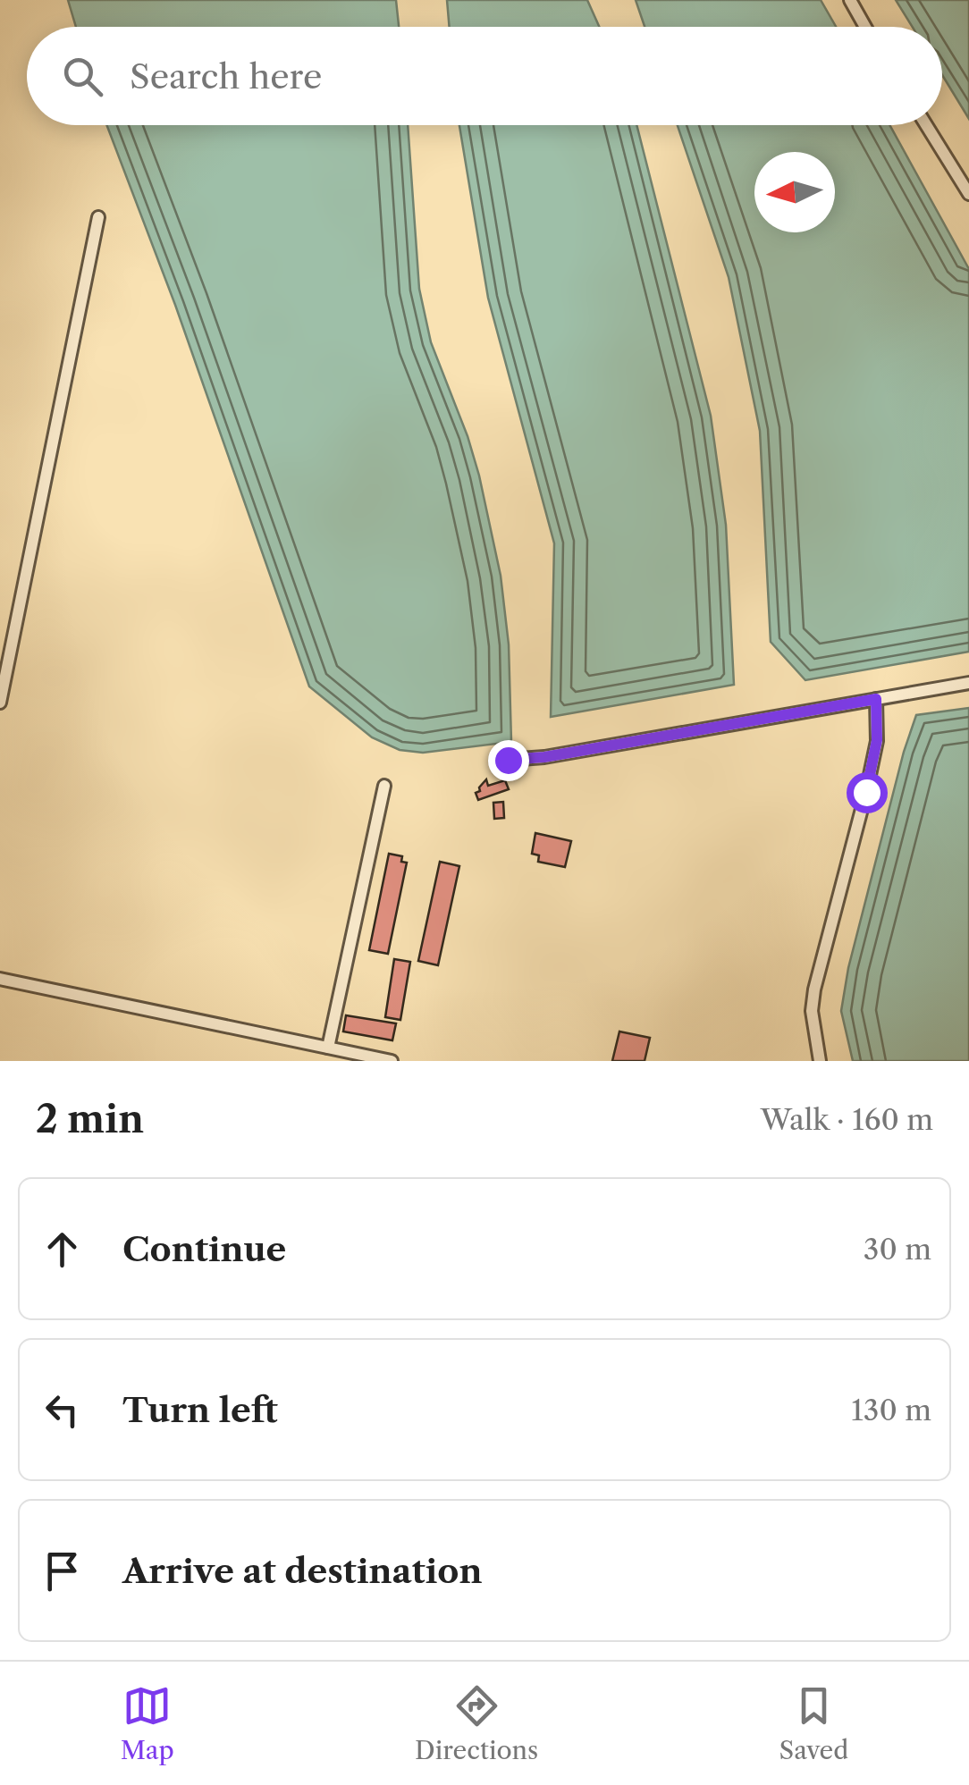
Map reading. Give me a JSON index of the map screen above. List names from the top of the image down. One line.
{"north":"left","page":{"search":"Search here","heading":["2 min","Walk · 160 m"],"list":[["Continue","30 m"],["Turn left","130 m"],"Arrive at destination"],"nav":["Map","Directions","Saved"]}}
